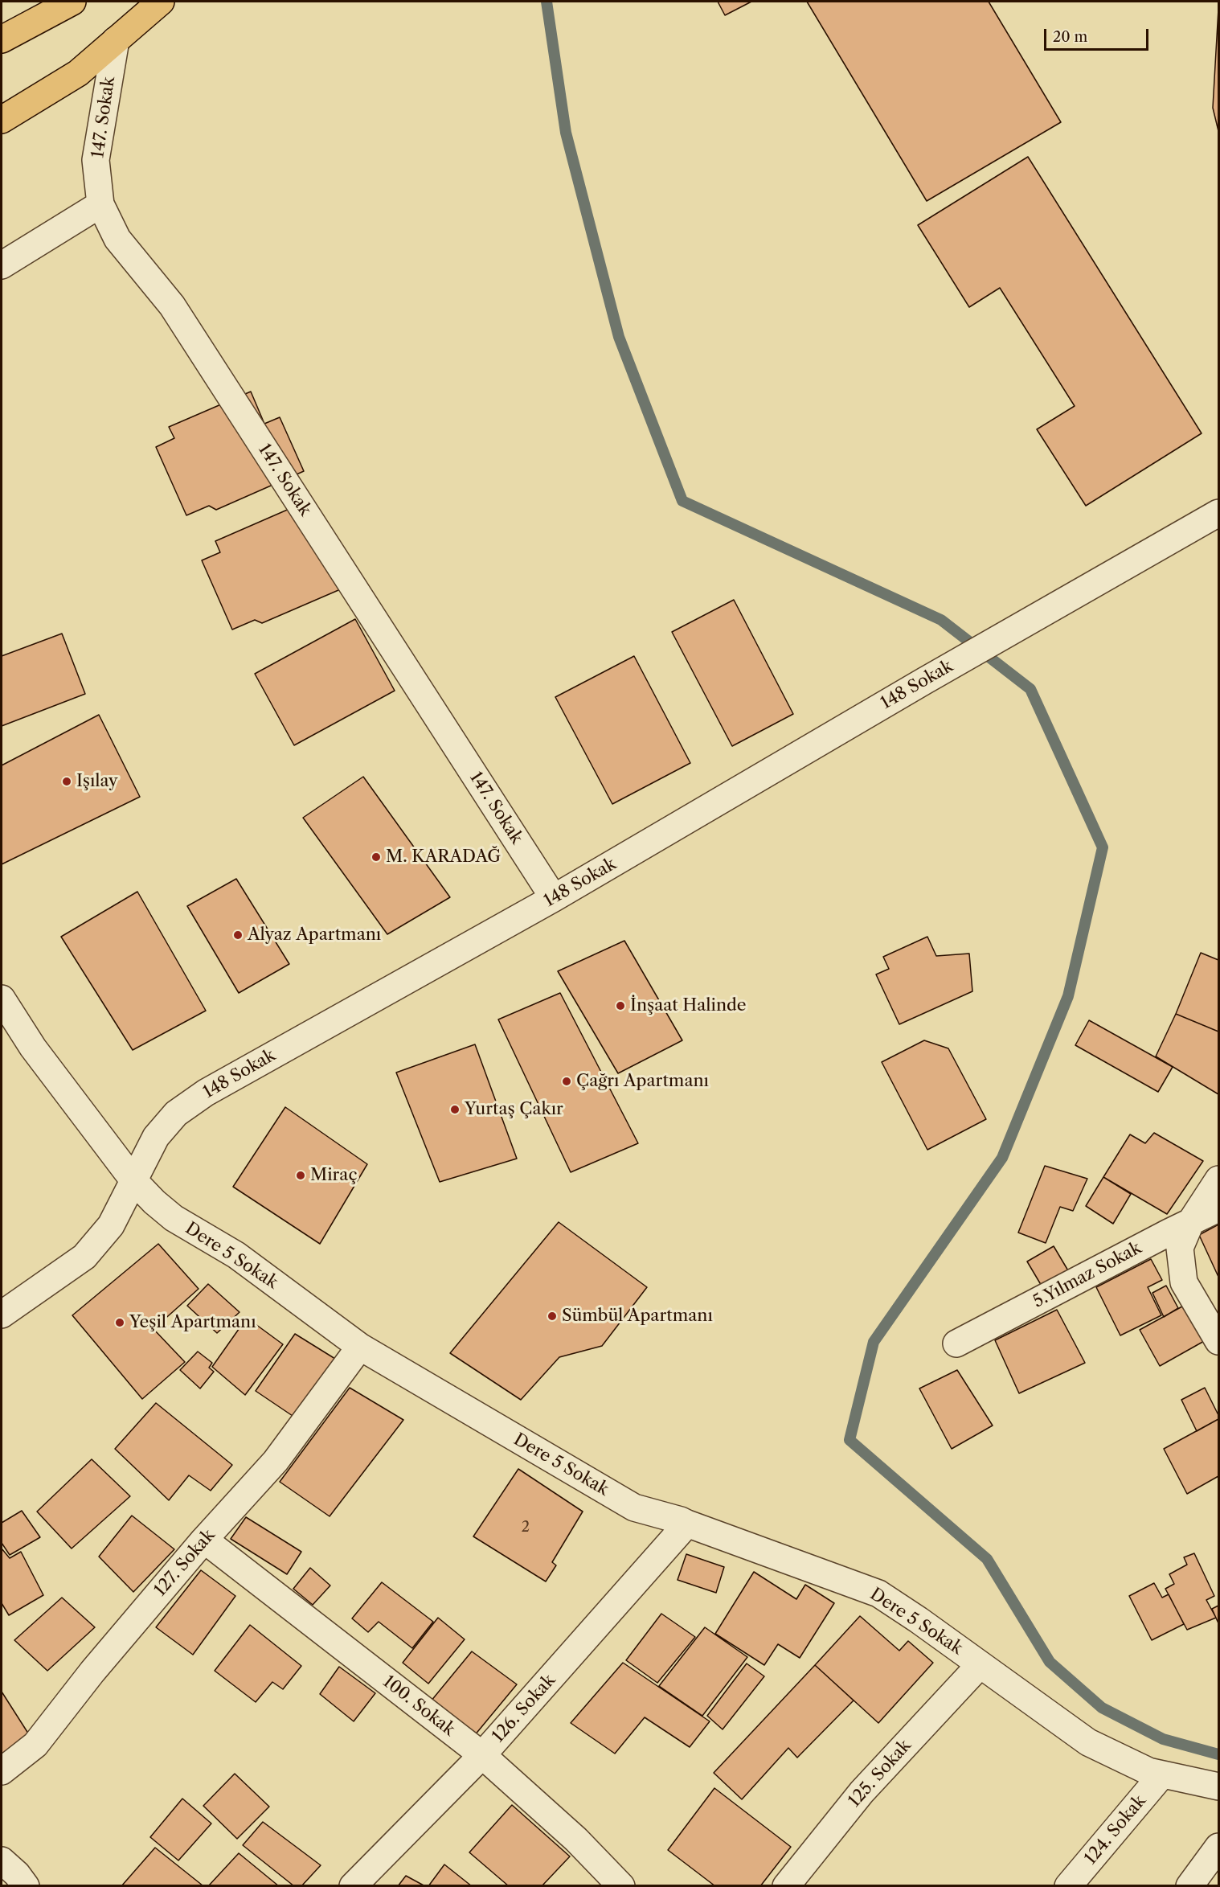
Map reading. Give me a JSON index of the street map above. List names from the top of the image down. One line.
{"streets":{"street":["147. Sokak","148 Sokak","Dere 5 Sokak","5.Yılmaz Sokak","127. Sokak","100. Sokak","126. Sokak","125. Sokak","124. Sokak"]},"crossings":[["147. Sokak","148 Sokak"],["148 Sokak","Dere 5 Sokak"],["Dere 5 Sokak","127. Sokak"],["Dere 5 Sokak","126. Sokak"],["Dere 5 Sokak","125. Sokak"],["Dere 5 Sokak","124. Sokak"],["127. Sokak","100. Sokak"],["100. Sokak","126. Sokak"]],"places":["Işılay","M. KARADAĞ","Alyaz Apartmanı","İnşaat Halinde","Çağrı Apartmanı","Yurtaş Çakır","Miraç","Sümbül Apartmanı","Yeşil Apartmanı"],"house_numbers":["2"],"scale_bar":"20 m"}
